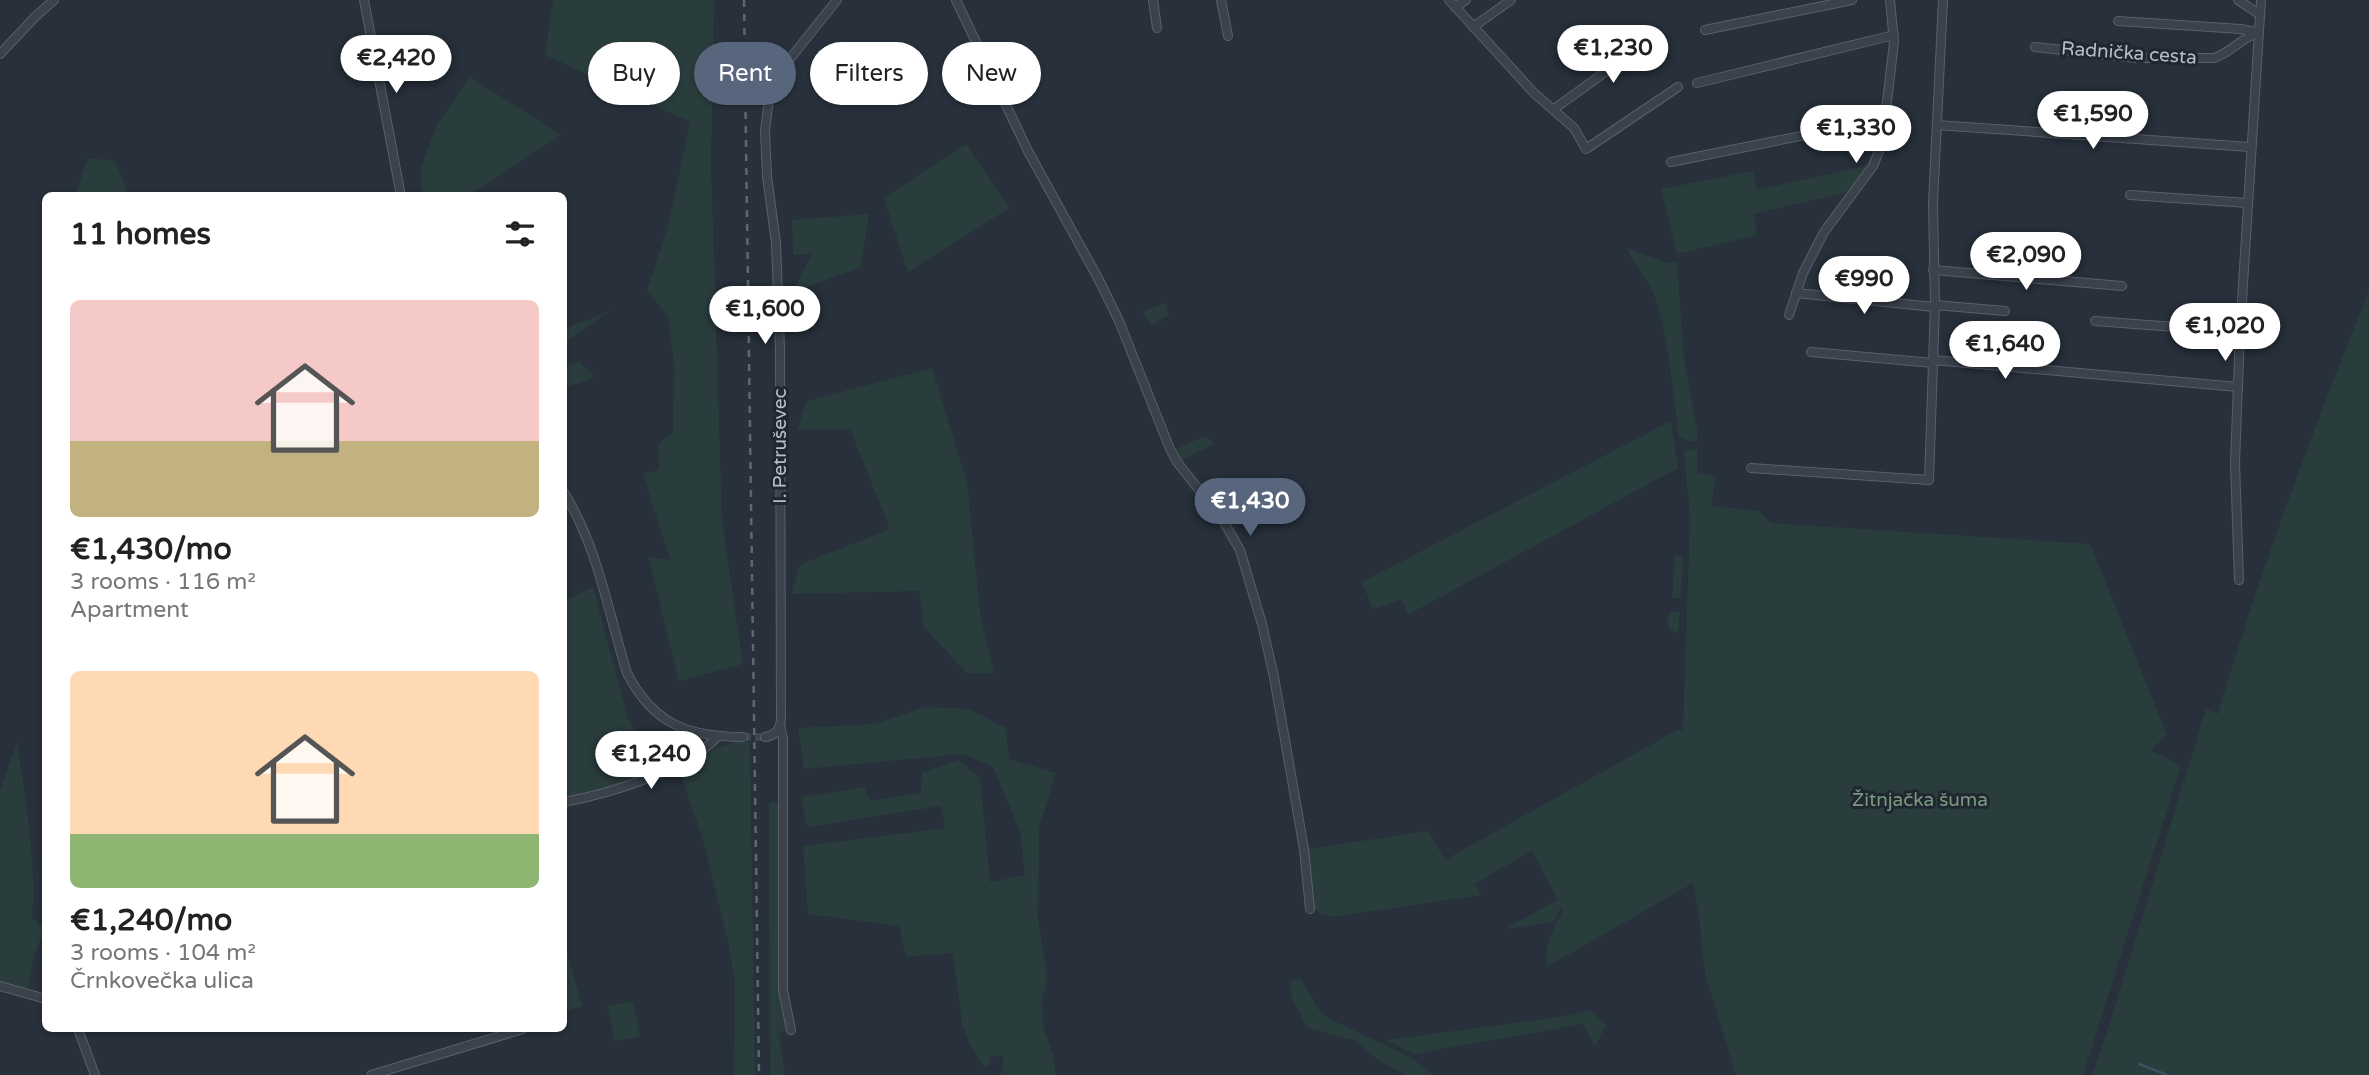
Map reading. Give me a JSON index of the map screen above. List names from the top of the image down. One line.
{"streets":{"street":["Radnička cesta","I. Petruševec"]},"parks":["Žitnjačka šuma"],"page":{"price":["€1,230","€2,420","€1,590","€1,330","€2,090","€990","€1,600","€1,020","€1,640","€1,430","€1,240"],"chip":["Buy","Rent","Filters","New"],"heading":"11 homes","list":[{"name":"€1,430/mo","note":"3 rooms · 116 m² · Apartment"},{"name":"€1,240/mo","note":"3 rooms · 104 m² · Črnkovečka ulica"}]}}
